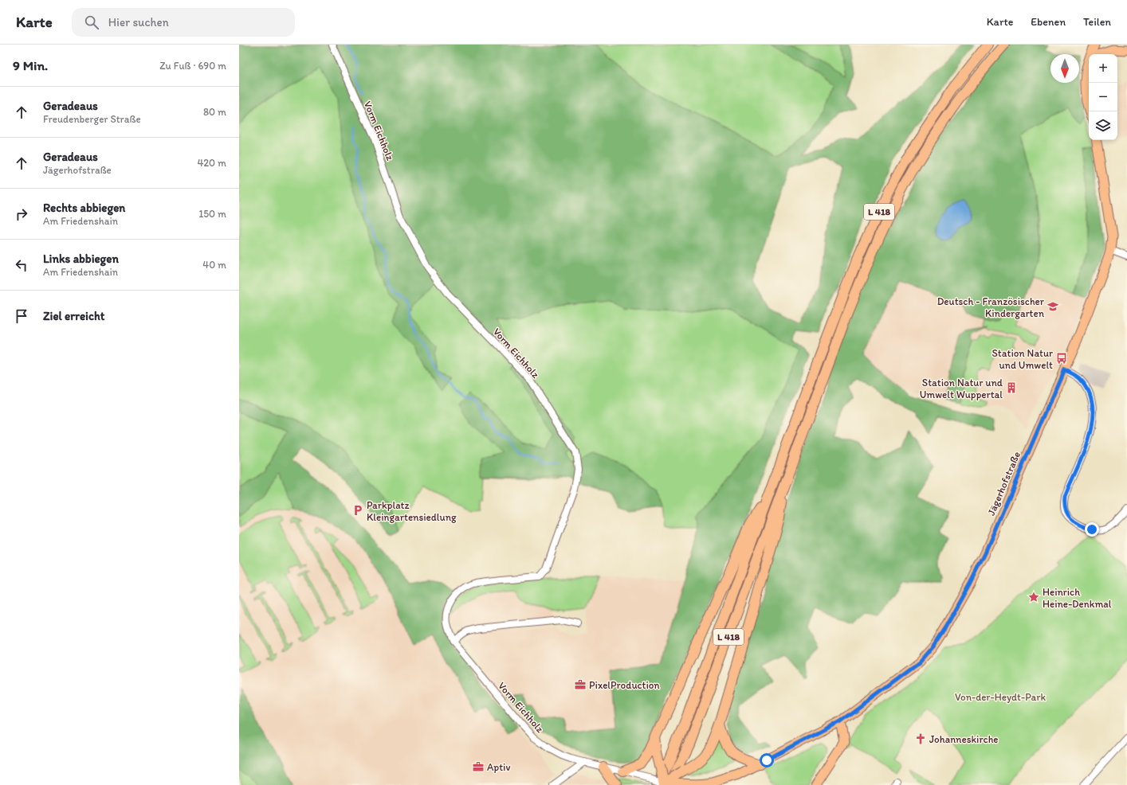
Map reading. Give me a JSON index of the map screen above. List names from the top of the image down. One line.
{"streets":{"highway":["L 418"],"main road":["Jägerhofstraße"],"street":["Vorm Eichholz"]},"crossings":[["Vorm Eichholz","L 418"],["Vorm Eichholz","Jägerhofstraße"],["L 418","Jägerhofstraße"]],"parks":["Von-der-Heydt-Park"],"places":{"school or university":["Deutsch - Französischer Kindergarten"],"bus stop":["Station Natur und Umwelt"],"building":["Station Natur und Umwelt Wuppertal"],"parking":["Parkplatz Kleingartensiedlung"],"place":["Heinrich Heine-Denkmal"],"office":["PixelProduction","Aptiv"],"church":["Johanneskirche"]},"north":"bottom","page":{"header":"Karte","search":"Hier suchen","nav":["Karte","Ebenen","Teilen"],"heading":["9 Min.","Zu Fuß · 690 m"],"map_buttons":["+","−"],"list":[["Geradeaus","Freudenberger Straße","80 m"],["Geradeaus","Jägerhofstraße","420 m"],["Rechts abbiegen","Am Friedenshain","150 m"],["Links abbiegen","Am Friedenshain","40 m"],"Ziel erreicht"]}}
